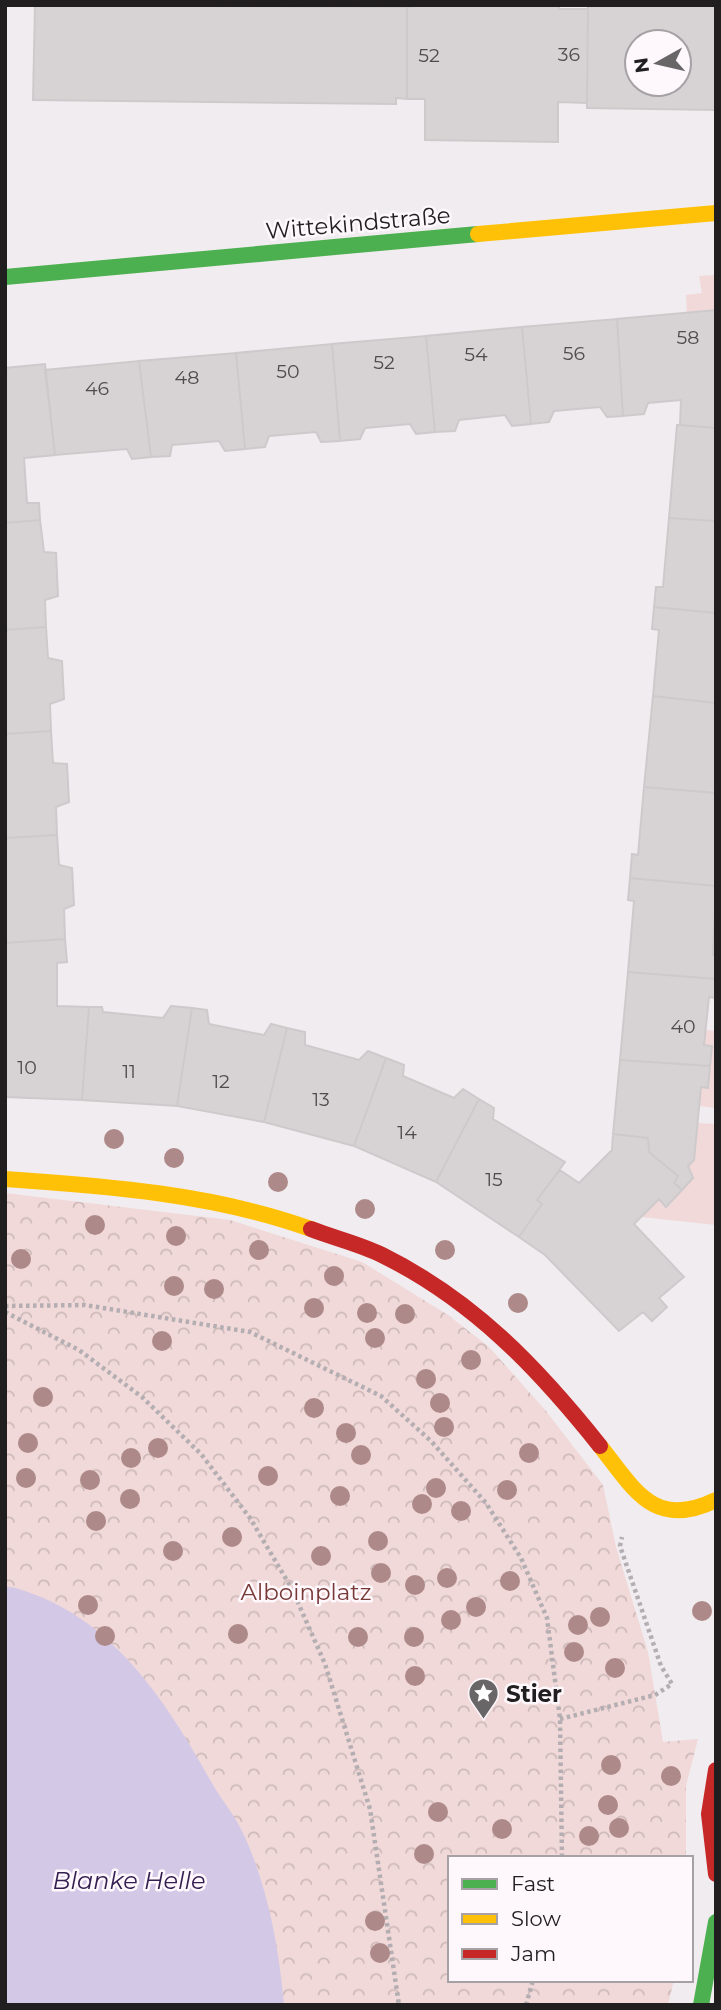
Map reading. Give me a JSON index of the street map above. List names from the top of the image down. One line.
{"streets":{"street":["Wittekindstraße"]},"water":["Blanke Helle"],"parks":["Alboinplatz"],"places":{"place":["Stier"]},"house_numbers":["36","52","58","56","54","52","50","48","46","40","10","11","12","13","14","15"],"legend":["Fast","Slow","Jam"],"north":"left"}
